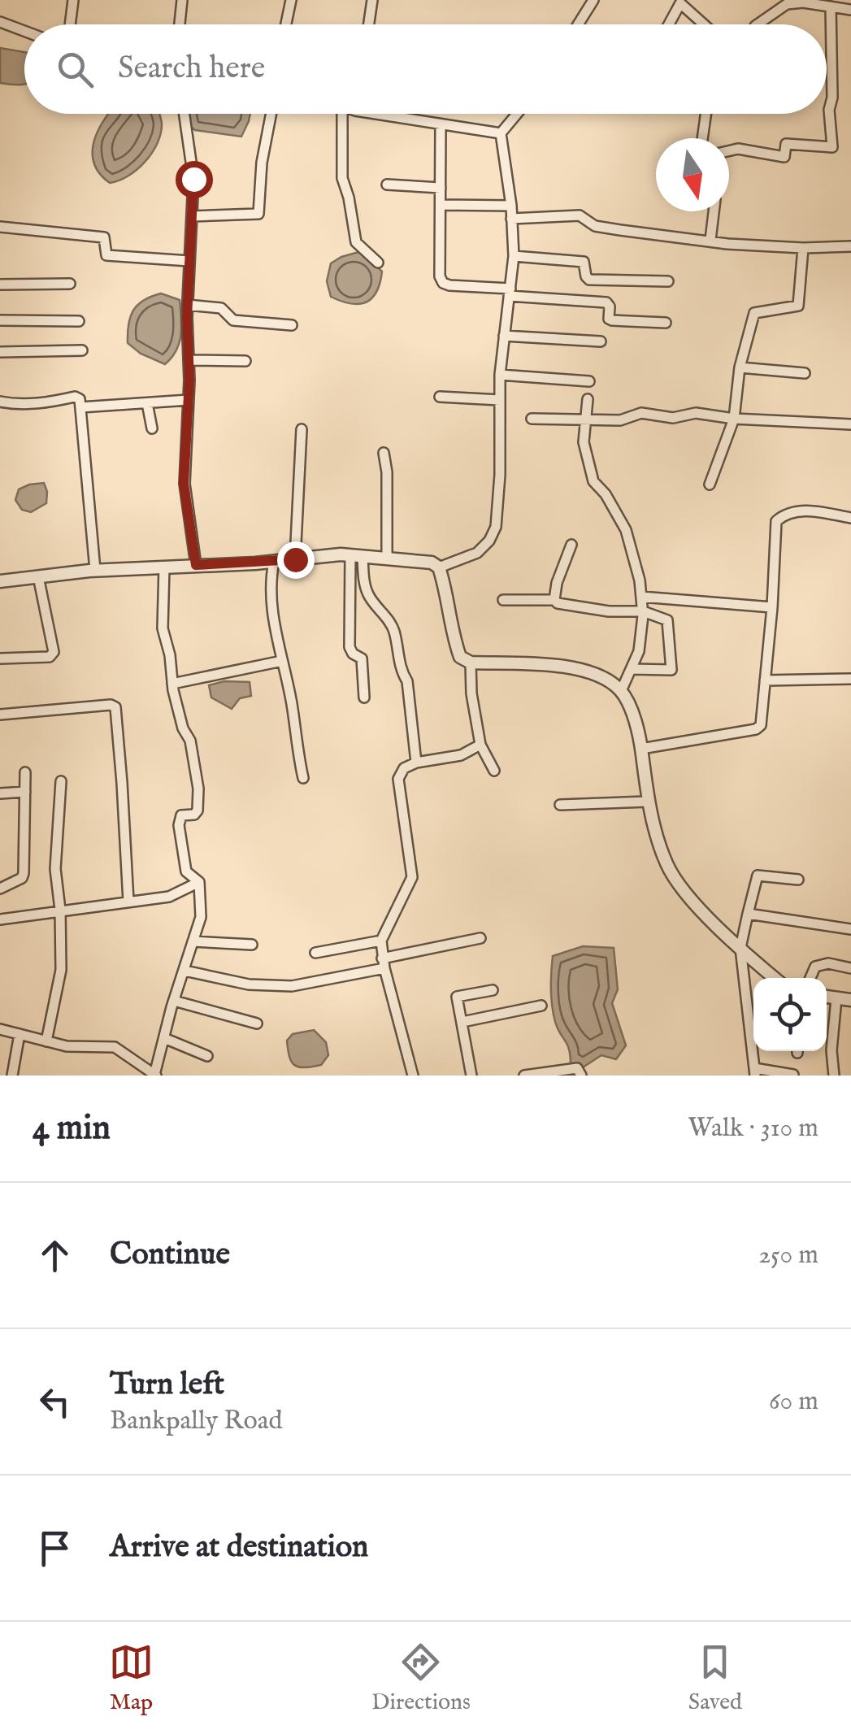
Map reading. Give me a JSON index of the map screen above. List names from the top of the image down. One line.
{"north":"bottom","page":{"search":"Search here","heading":["4 min","Walk · 310 m"],"list":[["Continue","250 m"],["Turn left","Bankpally Road","60 m"],"Arrive at destination"],"nav":["Map","Directions","Saved"]}}
